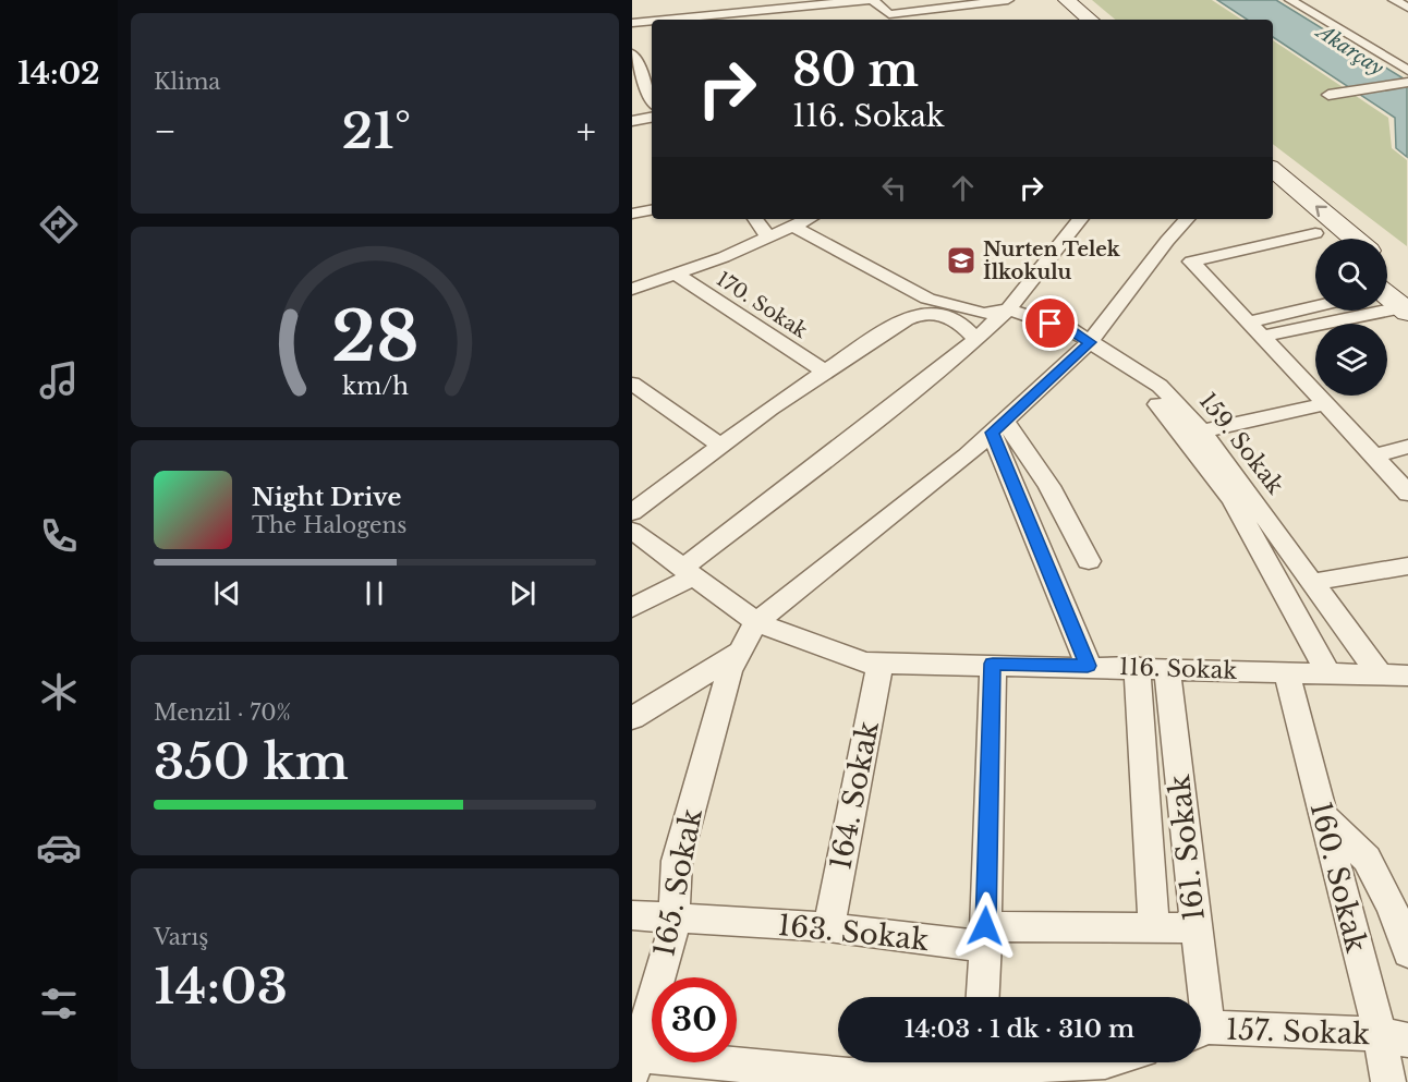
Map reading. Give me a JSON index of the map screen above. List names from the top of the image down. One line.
{"streets":{"street":["170. Sokak","159. Sokak","116. Sokak","164. Sokak","161. Sokak","160. Sokak","165. Sokak","163. Sokak","157. Sokak"]},"crossings":[["159. Sokak","116. Sokak"],["116. Sokak","164. Sokak"],["116. Sokak","161. Sokak"],["116. Sokak","160. Sokak"],["116. Sokak","165. Sokak"],["164. Sokak","163. Sokak"],["161. Sokak","163. Sokak"],["160. Sokak","157. Sokak"],["165. Sokak","163. Sokak"]],"water":["Akarçay"],"places":{"school or university":["Nurten Telek İlkokulu"]},"page":{"tabs":"14:02","tile":["Klima",["Menzil · 70%","350 km"],["Varış","14:03"]],"turn":["80 m","116. Sokak"],"heat":["−","21°","+"],"song":["Night Drive","The Halogens"],"limit":"30","trip":"14:03 · 1 dk · 310 m","gauge":["28","km/h"]}}
